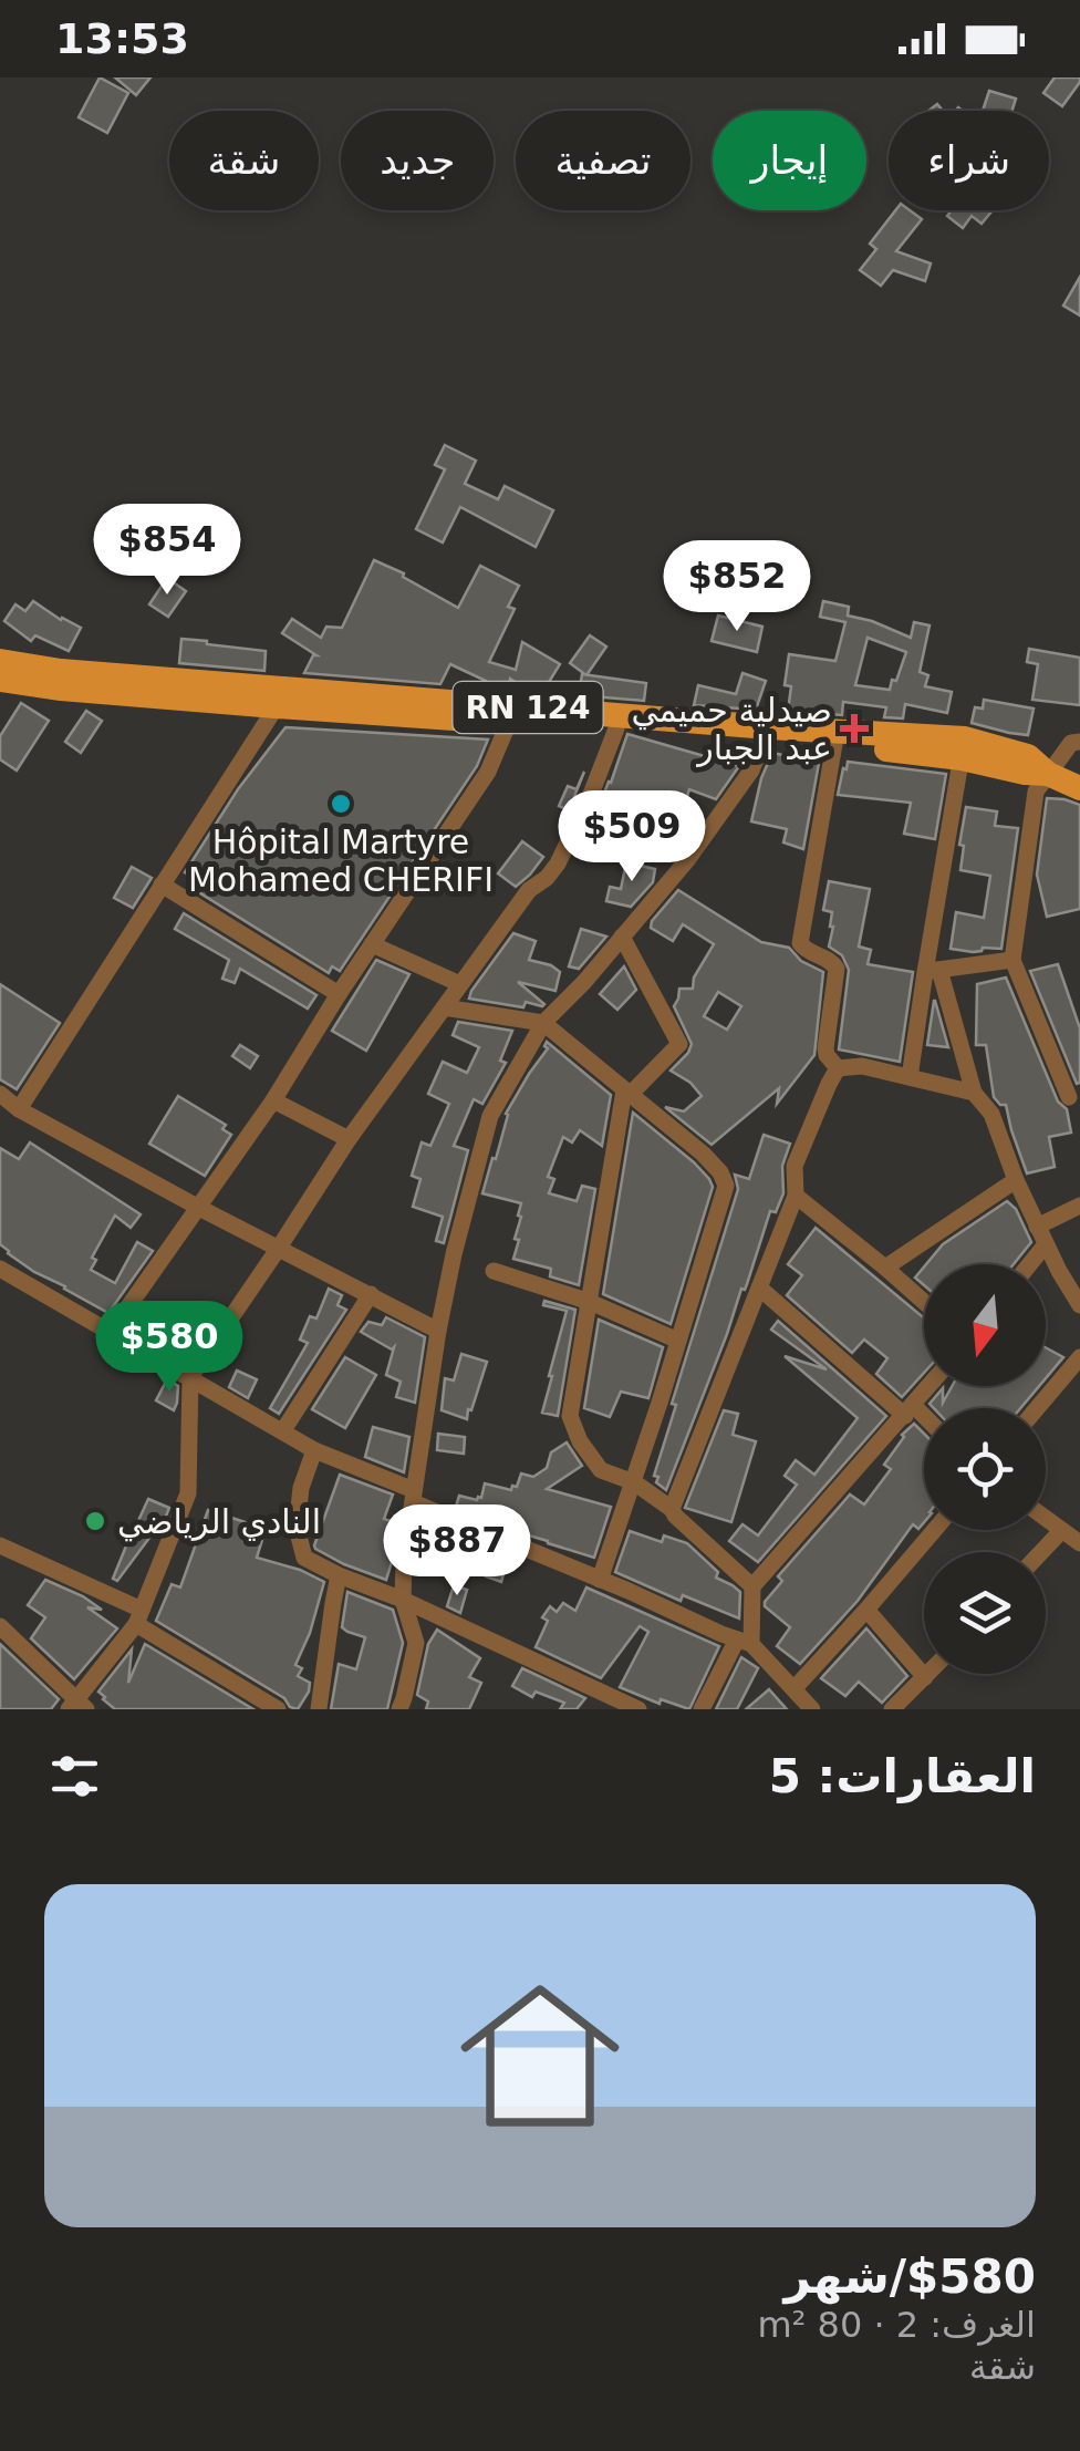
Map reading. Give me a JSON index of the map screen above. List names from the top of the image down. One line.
{"streets":{"main road":["RN 124"]},"places":{"health":["صيدلية حميمي عبد الجبار"],"other":["Hôpital Martyre Mohamed CHERIFI","النادي الرياضي"]},"north":"bottom","page":{"status":"13:53","chip":["شراء","إيجار","تصفية","جديد","شقة"],"price":["$854","$852","$509","$580","$887"],"heading":"العقارات: 5","list":[{"name":"$580/شهر","note":"الغرف: 2 · 80 m² · شقة"}]}}
